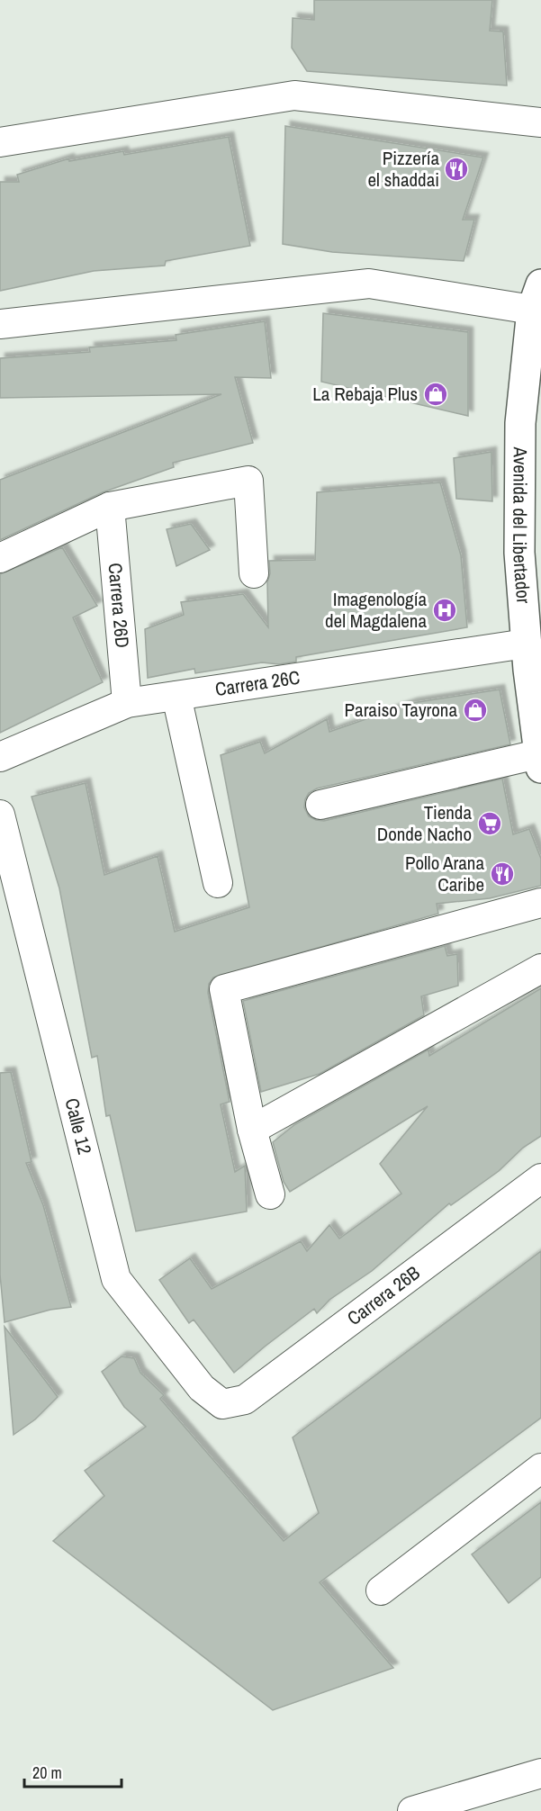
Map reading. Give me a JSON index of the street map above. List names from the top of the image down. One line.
{"streets":{"main road":["Avenida del Libertador"],"street":["Carrera 26D","Carrera 26C","Calle 12","Carrera 26B"]},"crossings":[["Avenida del Libertador","Carrera 26C"],["Carrera 26D","Carrera 26C"],["Calle 12","Carrera 26B"]],"places":{"restaurant":["Pizzería el shaddai","Pollo Arana Caribe"],"shop":["La Rebaja Plus","Paraiso Tayrona"],"hospital":["Imagenología del Magdalena"],"supermarket":["Tienda Donde Nacho"]},"scale_bar":"20 m"}
